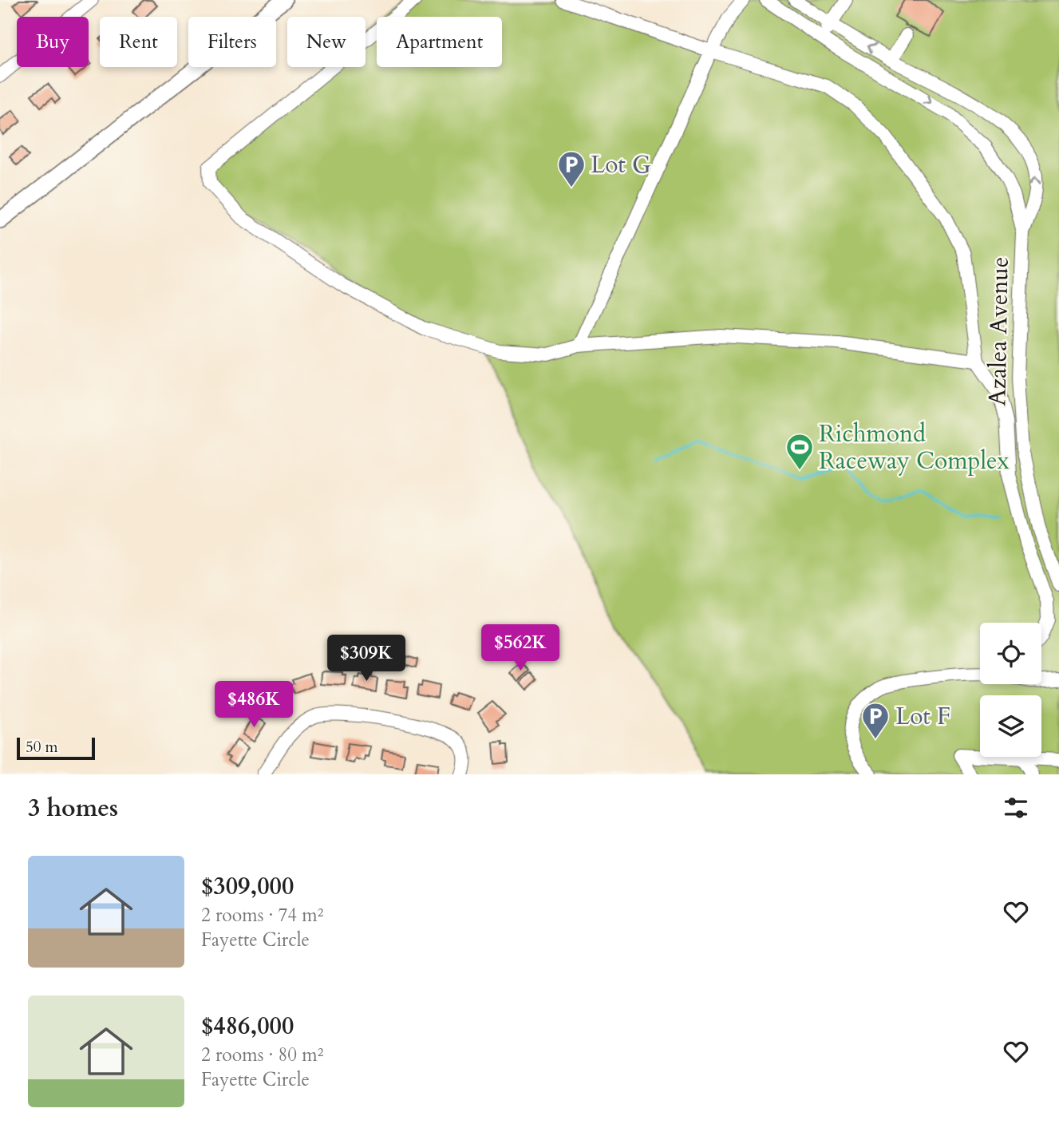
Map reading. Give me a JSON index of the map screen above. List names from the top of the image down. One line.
{"streets":{"street":["Azalea Avenue"]},"places":{"parking":["Lot G","Lot F"],"sports":["Richmond Raceway Complex"]},"scale_bar":"50 m","page":{"chip":["Buy","Rent","Filters","New","Apartment"],"price":["$562K","$309K","$486K"],"scale":"50 m","heading":"3 homes","list":[{"name":"$309,000","note":"2 rooms · 74 m² · Fayette Circle"},{"name":"$486,000","note":"2 rooms · 80 m² · Fayette Circle"}]}}
